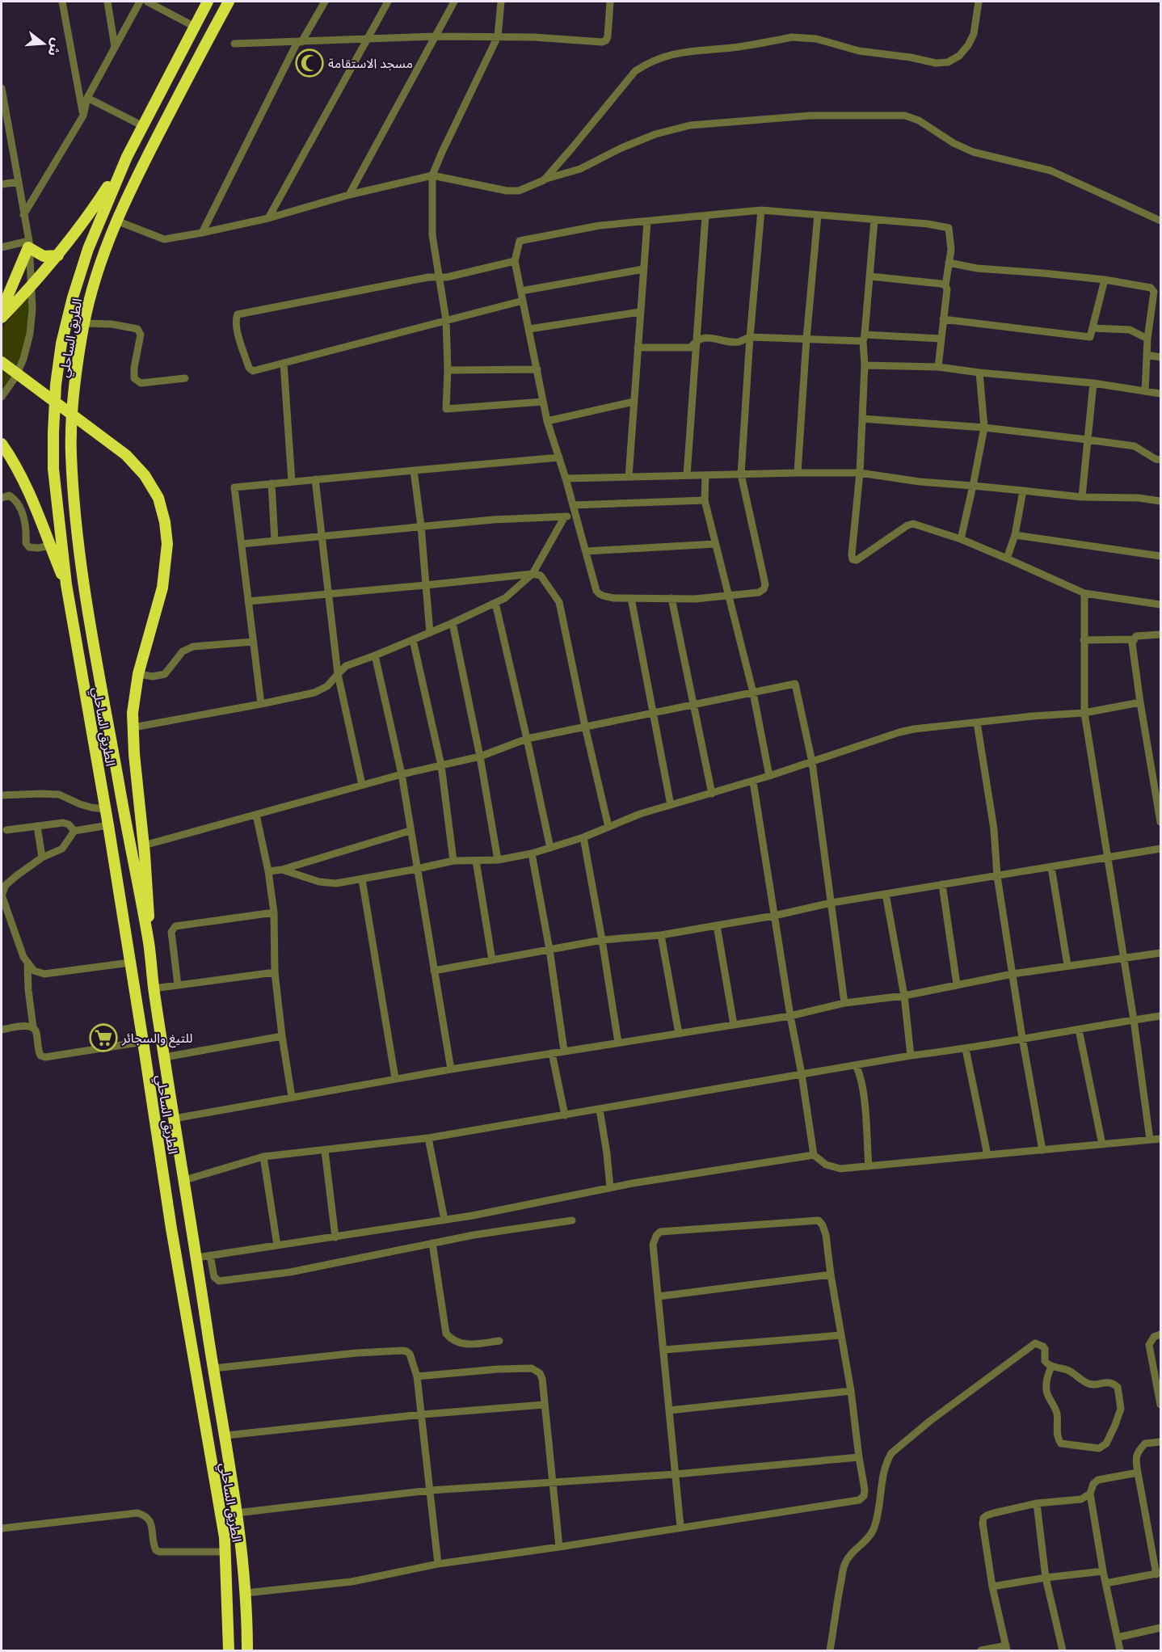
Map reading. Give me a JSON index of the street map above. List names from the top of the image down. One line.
{"streets":{"highway":["الطريق الساحلي"]},"places":{"mosque":["مسجد الاستقامة"],"supermarket":["للتيغ والسجائر"]},"north":"right"}
